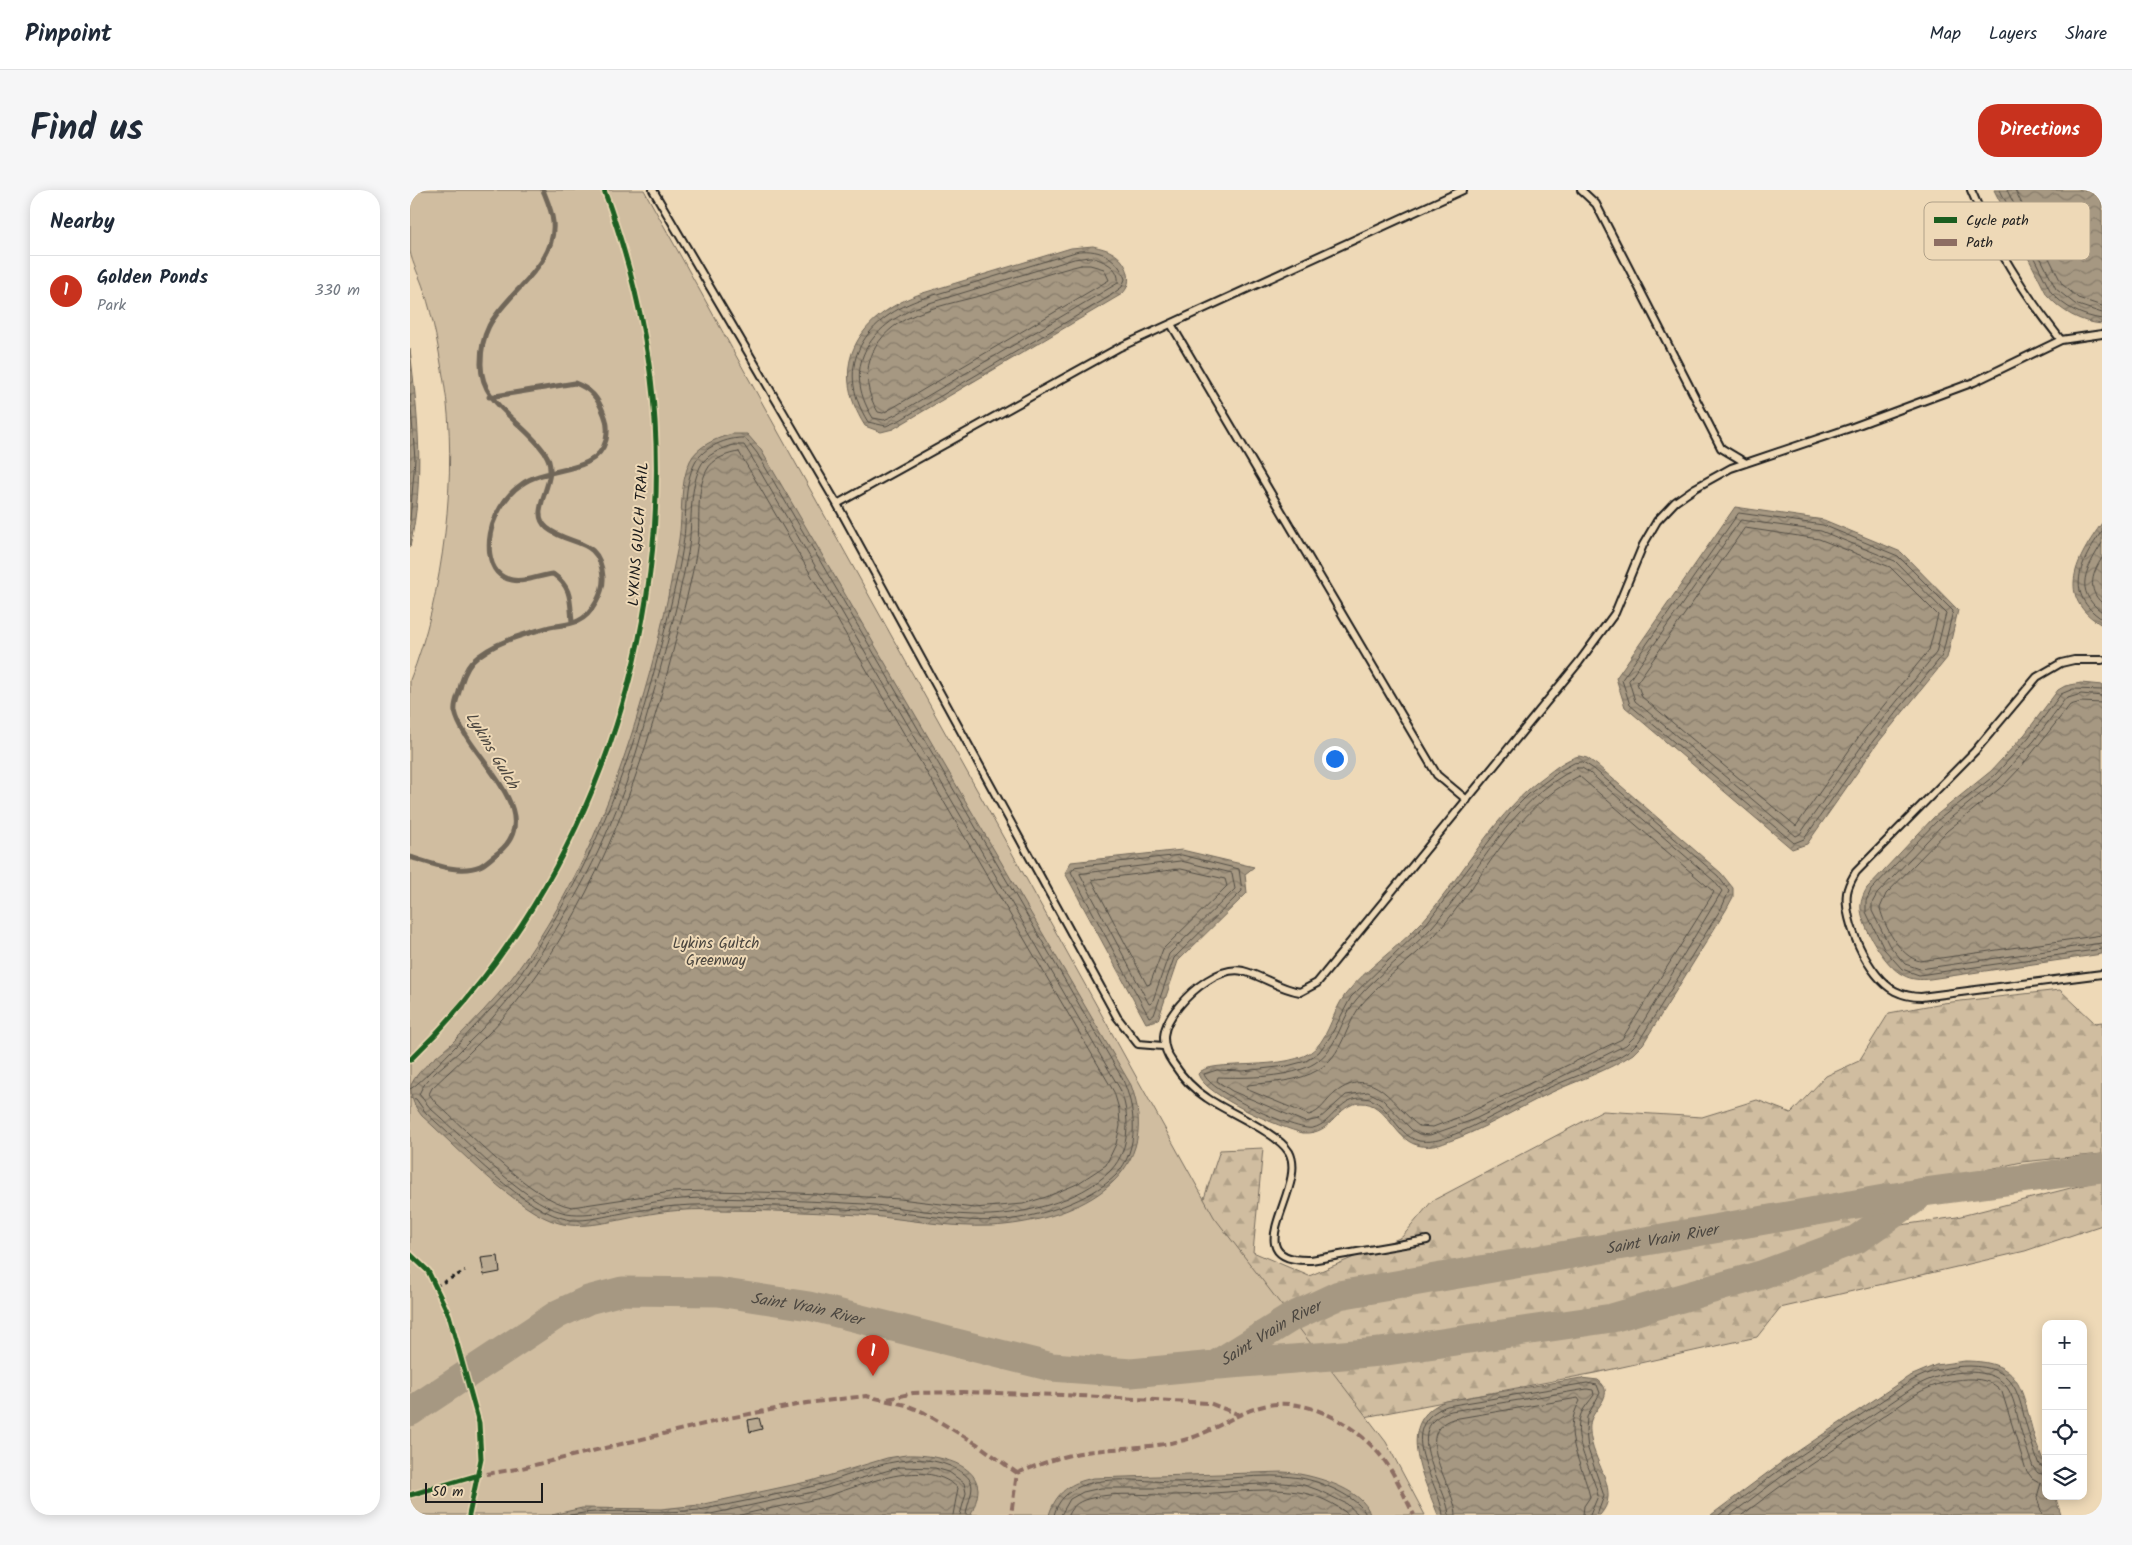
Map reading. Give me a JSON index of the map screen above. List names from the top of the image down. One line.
{"streets":{"cycle path":["LYKINS GULCH TRAIL"]},"water":["Lykins Gulch","Saint Vrain River"],"parks":["Lykins Gultch Greenway"],"legend":["Cycle path","Path"],"scale_bar":"50 m","page":{"header":"Pinpoint","nav":["Map","Layers","Share"],"title":"Find us","buttons":"Directions","heading":"Nearby","list":[{"mark":"1","name":"Golden Ponds","note":"Park","value":"330 m"}],"map_buttons":["+","−"],"pins":"1","scale":"50 m"}}
